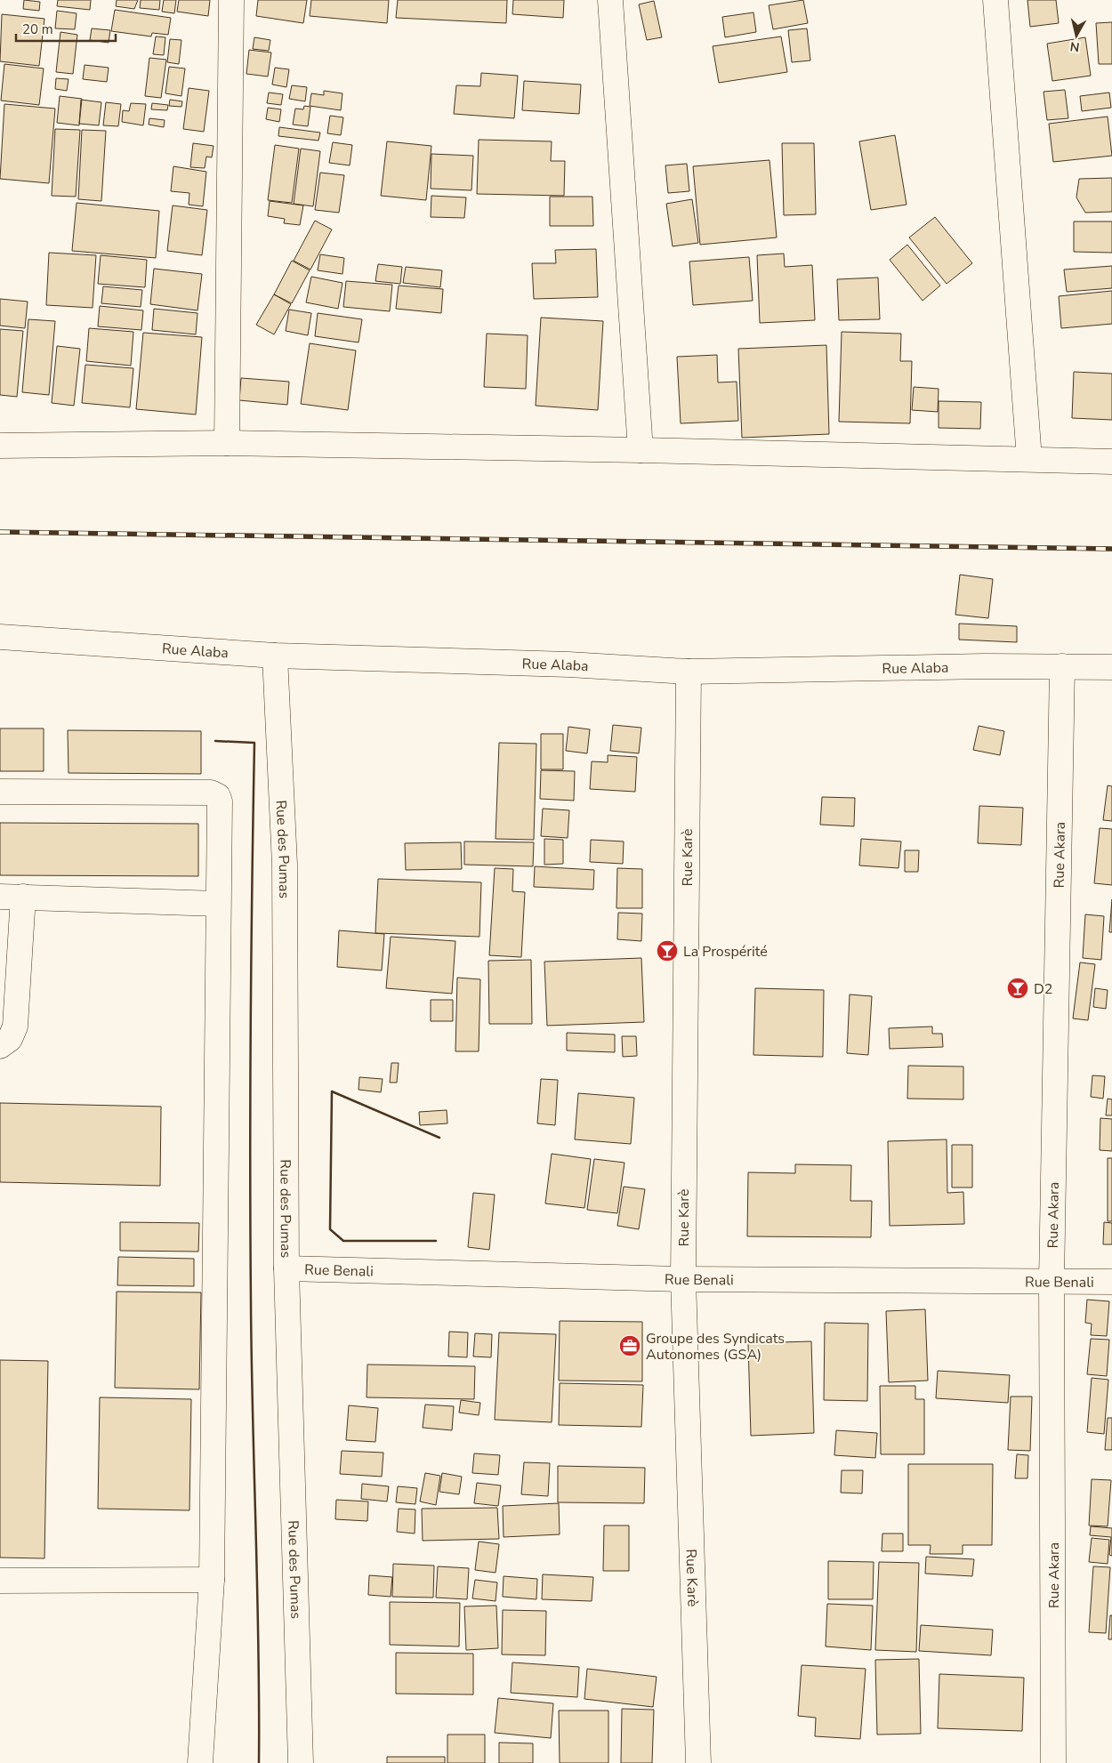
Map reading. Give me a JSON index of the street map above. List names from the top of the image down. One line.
{"streets":{"street":["Rue Alaba","Rue des Pumas","Rue Akara","Rue Karè","Rue Benali"]},"crossings":[["Rue Alaba","Rue des Pumas"],["Rue Alaba","Rue Akara"],["Rue Alaba","Rue Karè"],["Rue des Pumas","Rue Benali"],["Rue Akara","Rue Benali"],["Rue Karè","Rue Benali"]],"places":{"bar":["La Prospérité","D2"],"office":["Groupe des Syndicats Autonomes (GSA)"]},"scale_bar":"20 m","north":"bottom"}
